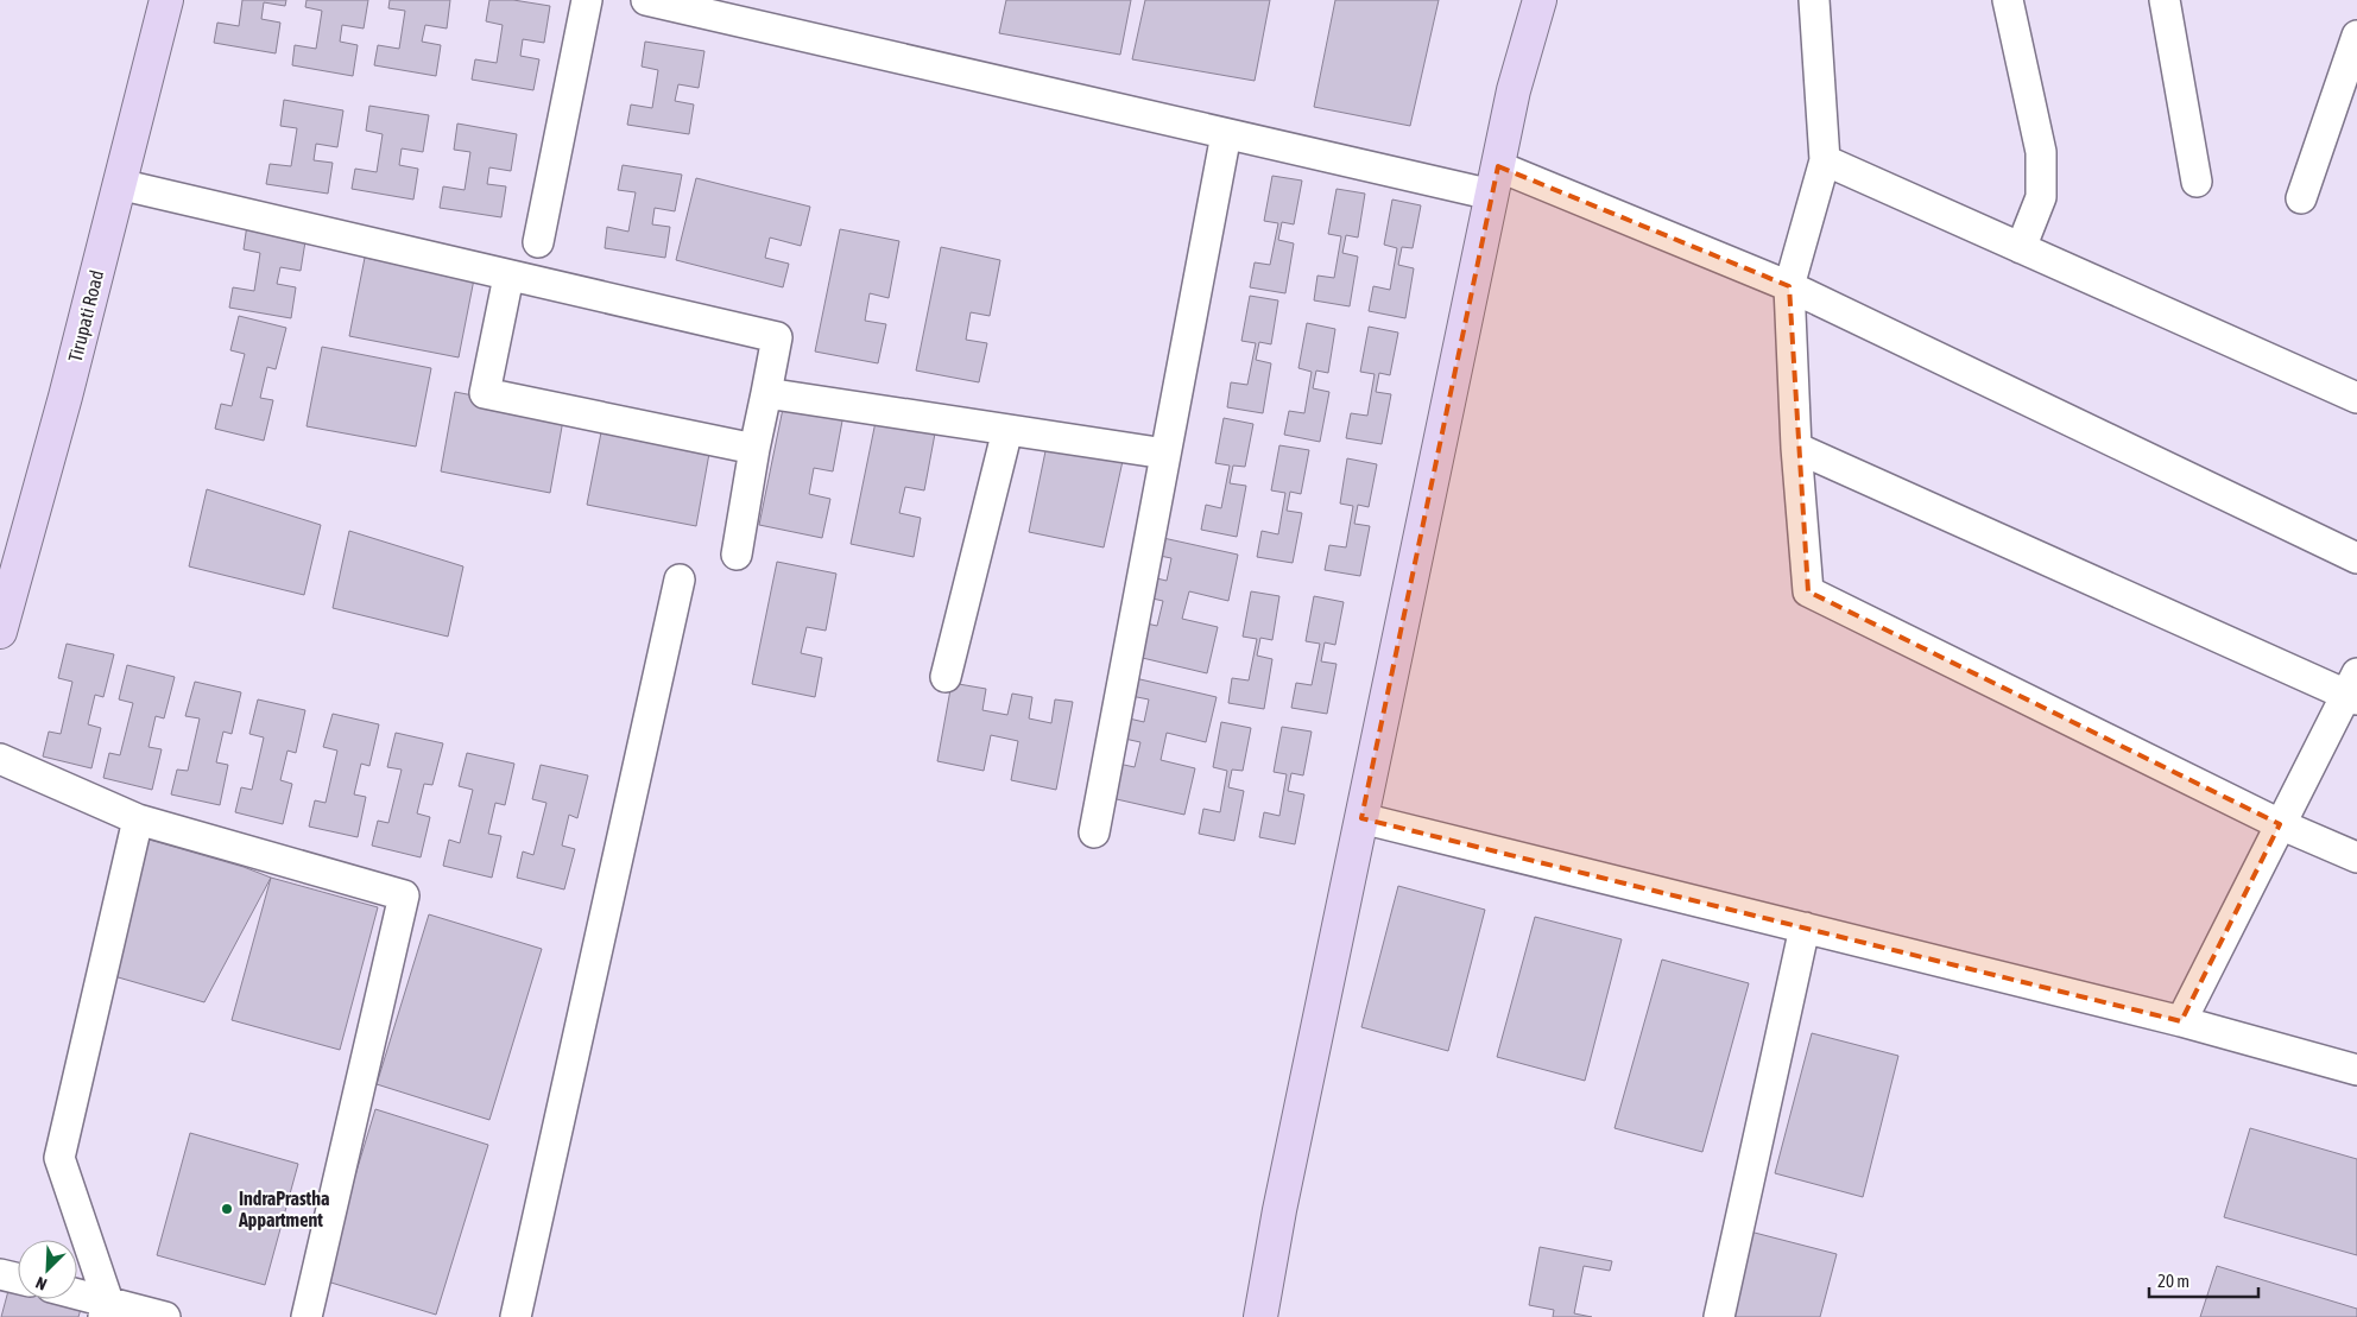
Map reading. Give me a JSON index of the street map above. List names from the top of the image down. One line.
{"streets":{"street":["Tirupati Road"]},"places":["IndraPrastha Appartment"],"scale_bar":"20 m","north":"bottom left"}
